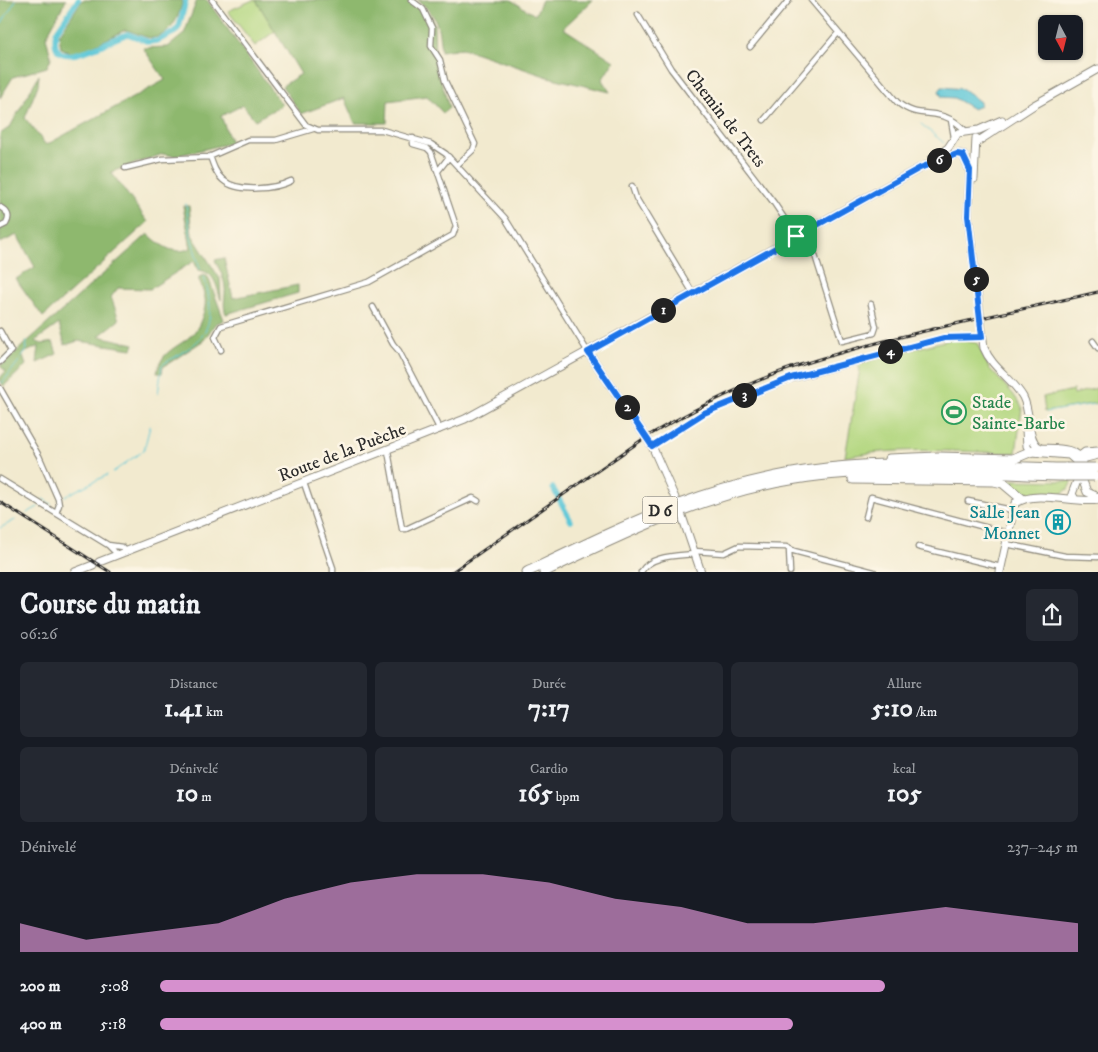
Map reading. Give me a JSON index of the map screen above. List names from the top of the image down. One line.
{"streets":{"highway":["D 6"],"main road":["Route de la Puèche"],"street":["Chemin de Trets"]},"crossings":[["Chemin de Trets","Route de la Puèche"]],"places":{"sports":["Stade Sainte-Barbe"],"building":["Salle Jean Monnet"]},"north":"bottom","page":{"pins":["6","5","1","4","3","2"],"heading":["Course du matin","06:26"],"stats":[["Distance","1.41 km"],["Durée","7:17"],["Allure","5:10 /km"],["Dénivelé","10 m"],["Cardio","165 bpm"],["kcal","105"]],"chart":["Dénivelé","237–245 m"],"list":[{"name":"200 m","note":"5:08"},{"name":"400 m","note":"5:18"}]}}
